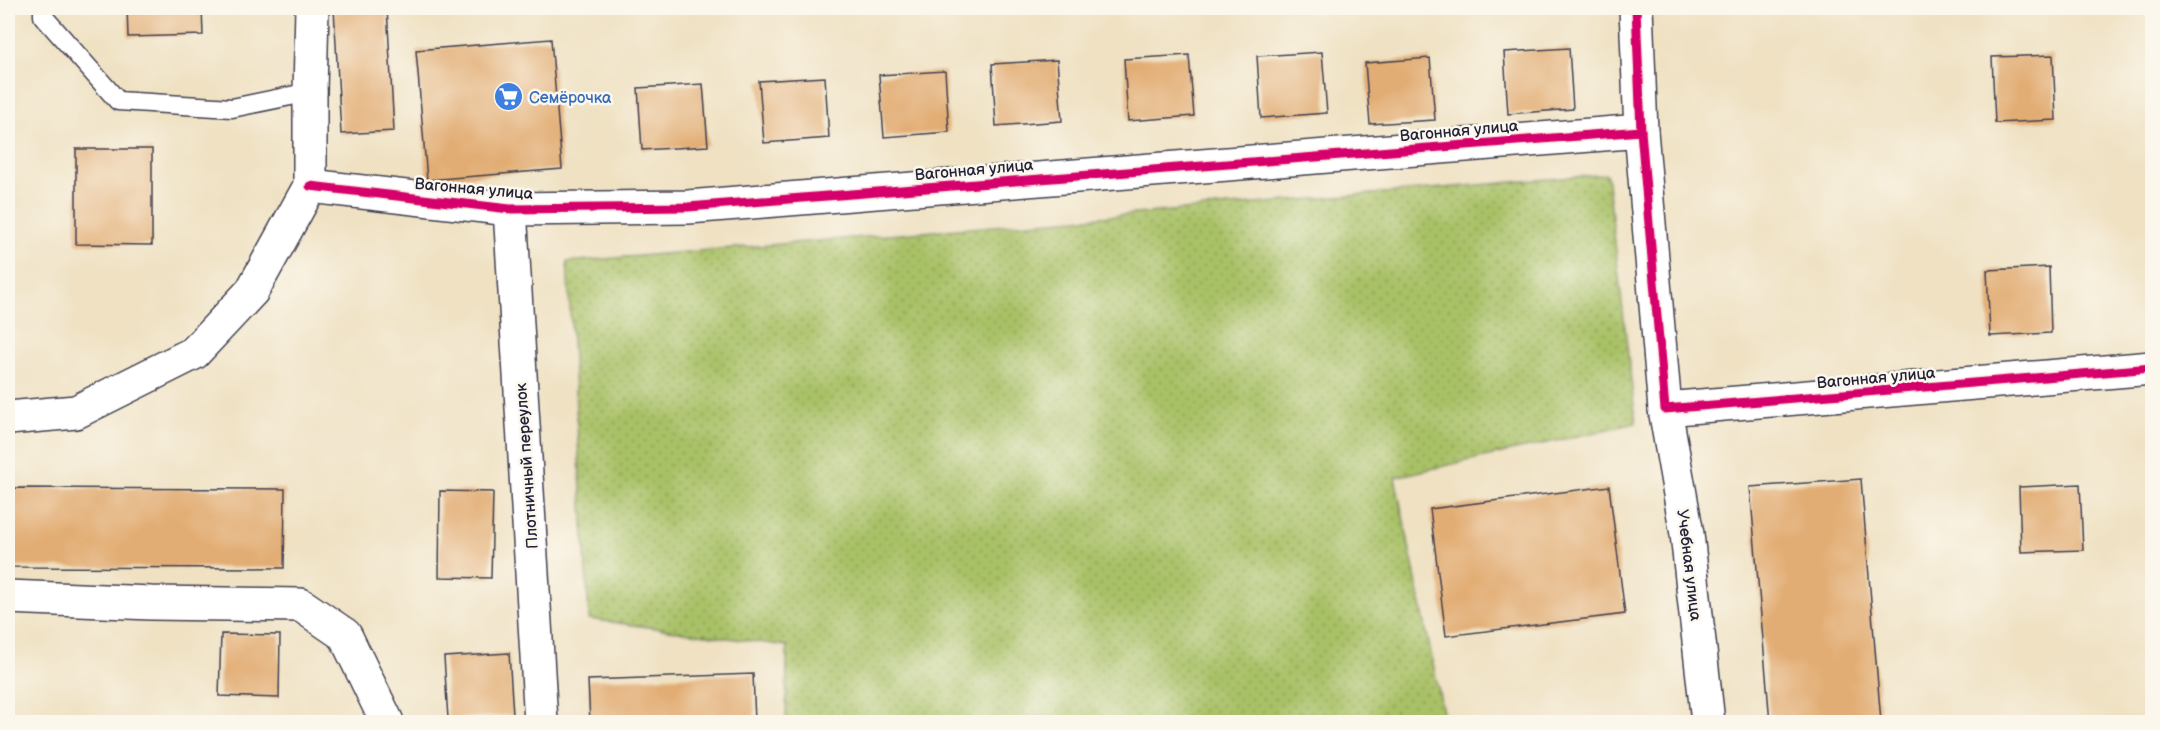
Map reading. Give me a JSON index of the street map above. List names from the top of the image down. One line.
{"streets":{"street":["Вагонная улица","Плотничный переулок","Учебная улица"]},"crossings":[["Вагонная улица","Плотничный переулок"],["Вагонная улица","Учебная улица"]],"places":{"supermarket":["Семёрочка"]}}
